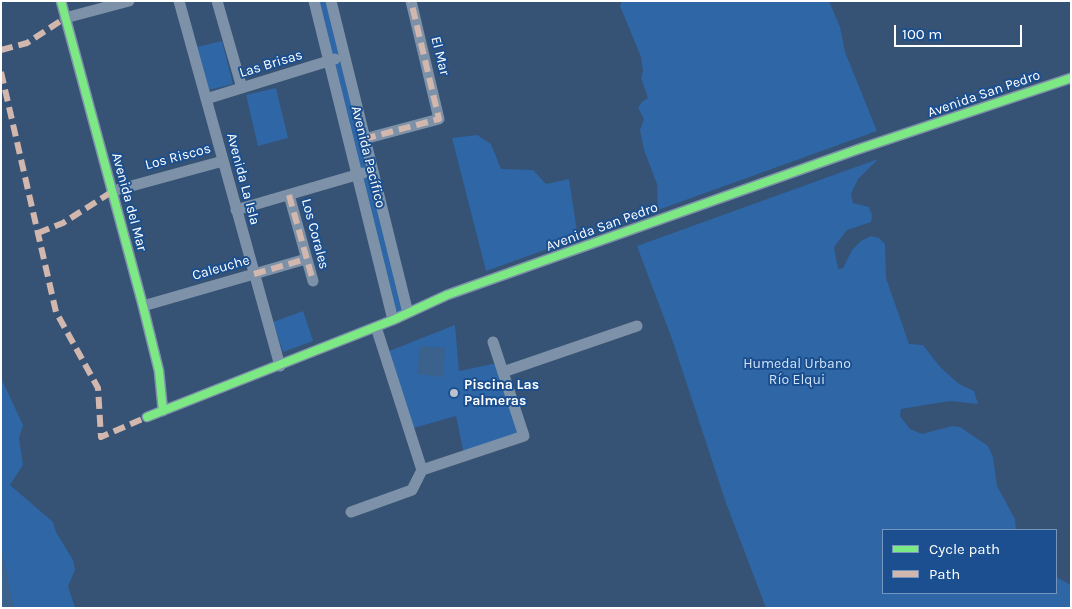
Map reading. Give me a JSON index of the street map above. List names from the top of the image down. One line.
{"streets":{"street":["El Mar","Las Brisas","Avenida San Pedro","Los Riscos","Avenida Pacífico","Avenida La Isla","Avenida del Mar","Los Corales","Caleuche"]},"crossings":[["El Mar","Avenida Pacífico"],["Las Brisas","Avenida Pacífico"],["Las Brisas","Avenida La Isla"],["Avenida San Pedro","Avenida Pacífico"],["Avenida San Pedro","Avenida La Isla"],["Avenida San Pedro","Avenida del Mar"],["Los Riscos","Avenida La Isla"],["Los Riscos","Avenida del Mar"],["Avenida Pacífico","Los Corales"],["Avenida La Isla","Los Corales"],["Avenida La Isla","Caleuche"],["Avenida del Mar","Caleuche"],["Los Corales","Caleuche"]],"parks":["Humedal Urbano Río Elqui"],"places":["Piscina Las Palmeras"],"legend":["Cycle path","Path"],"scale_bar":"100 m"}
